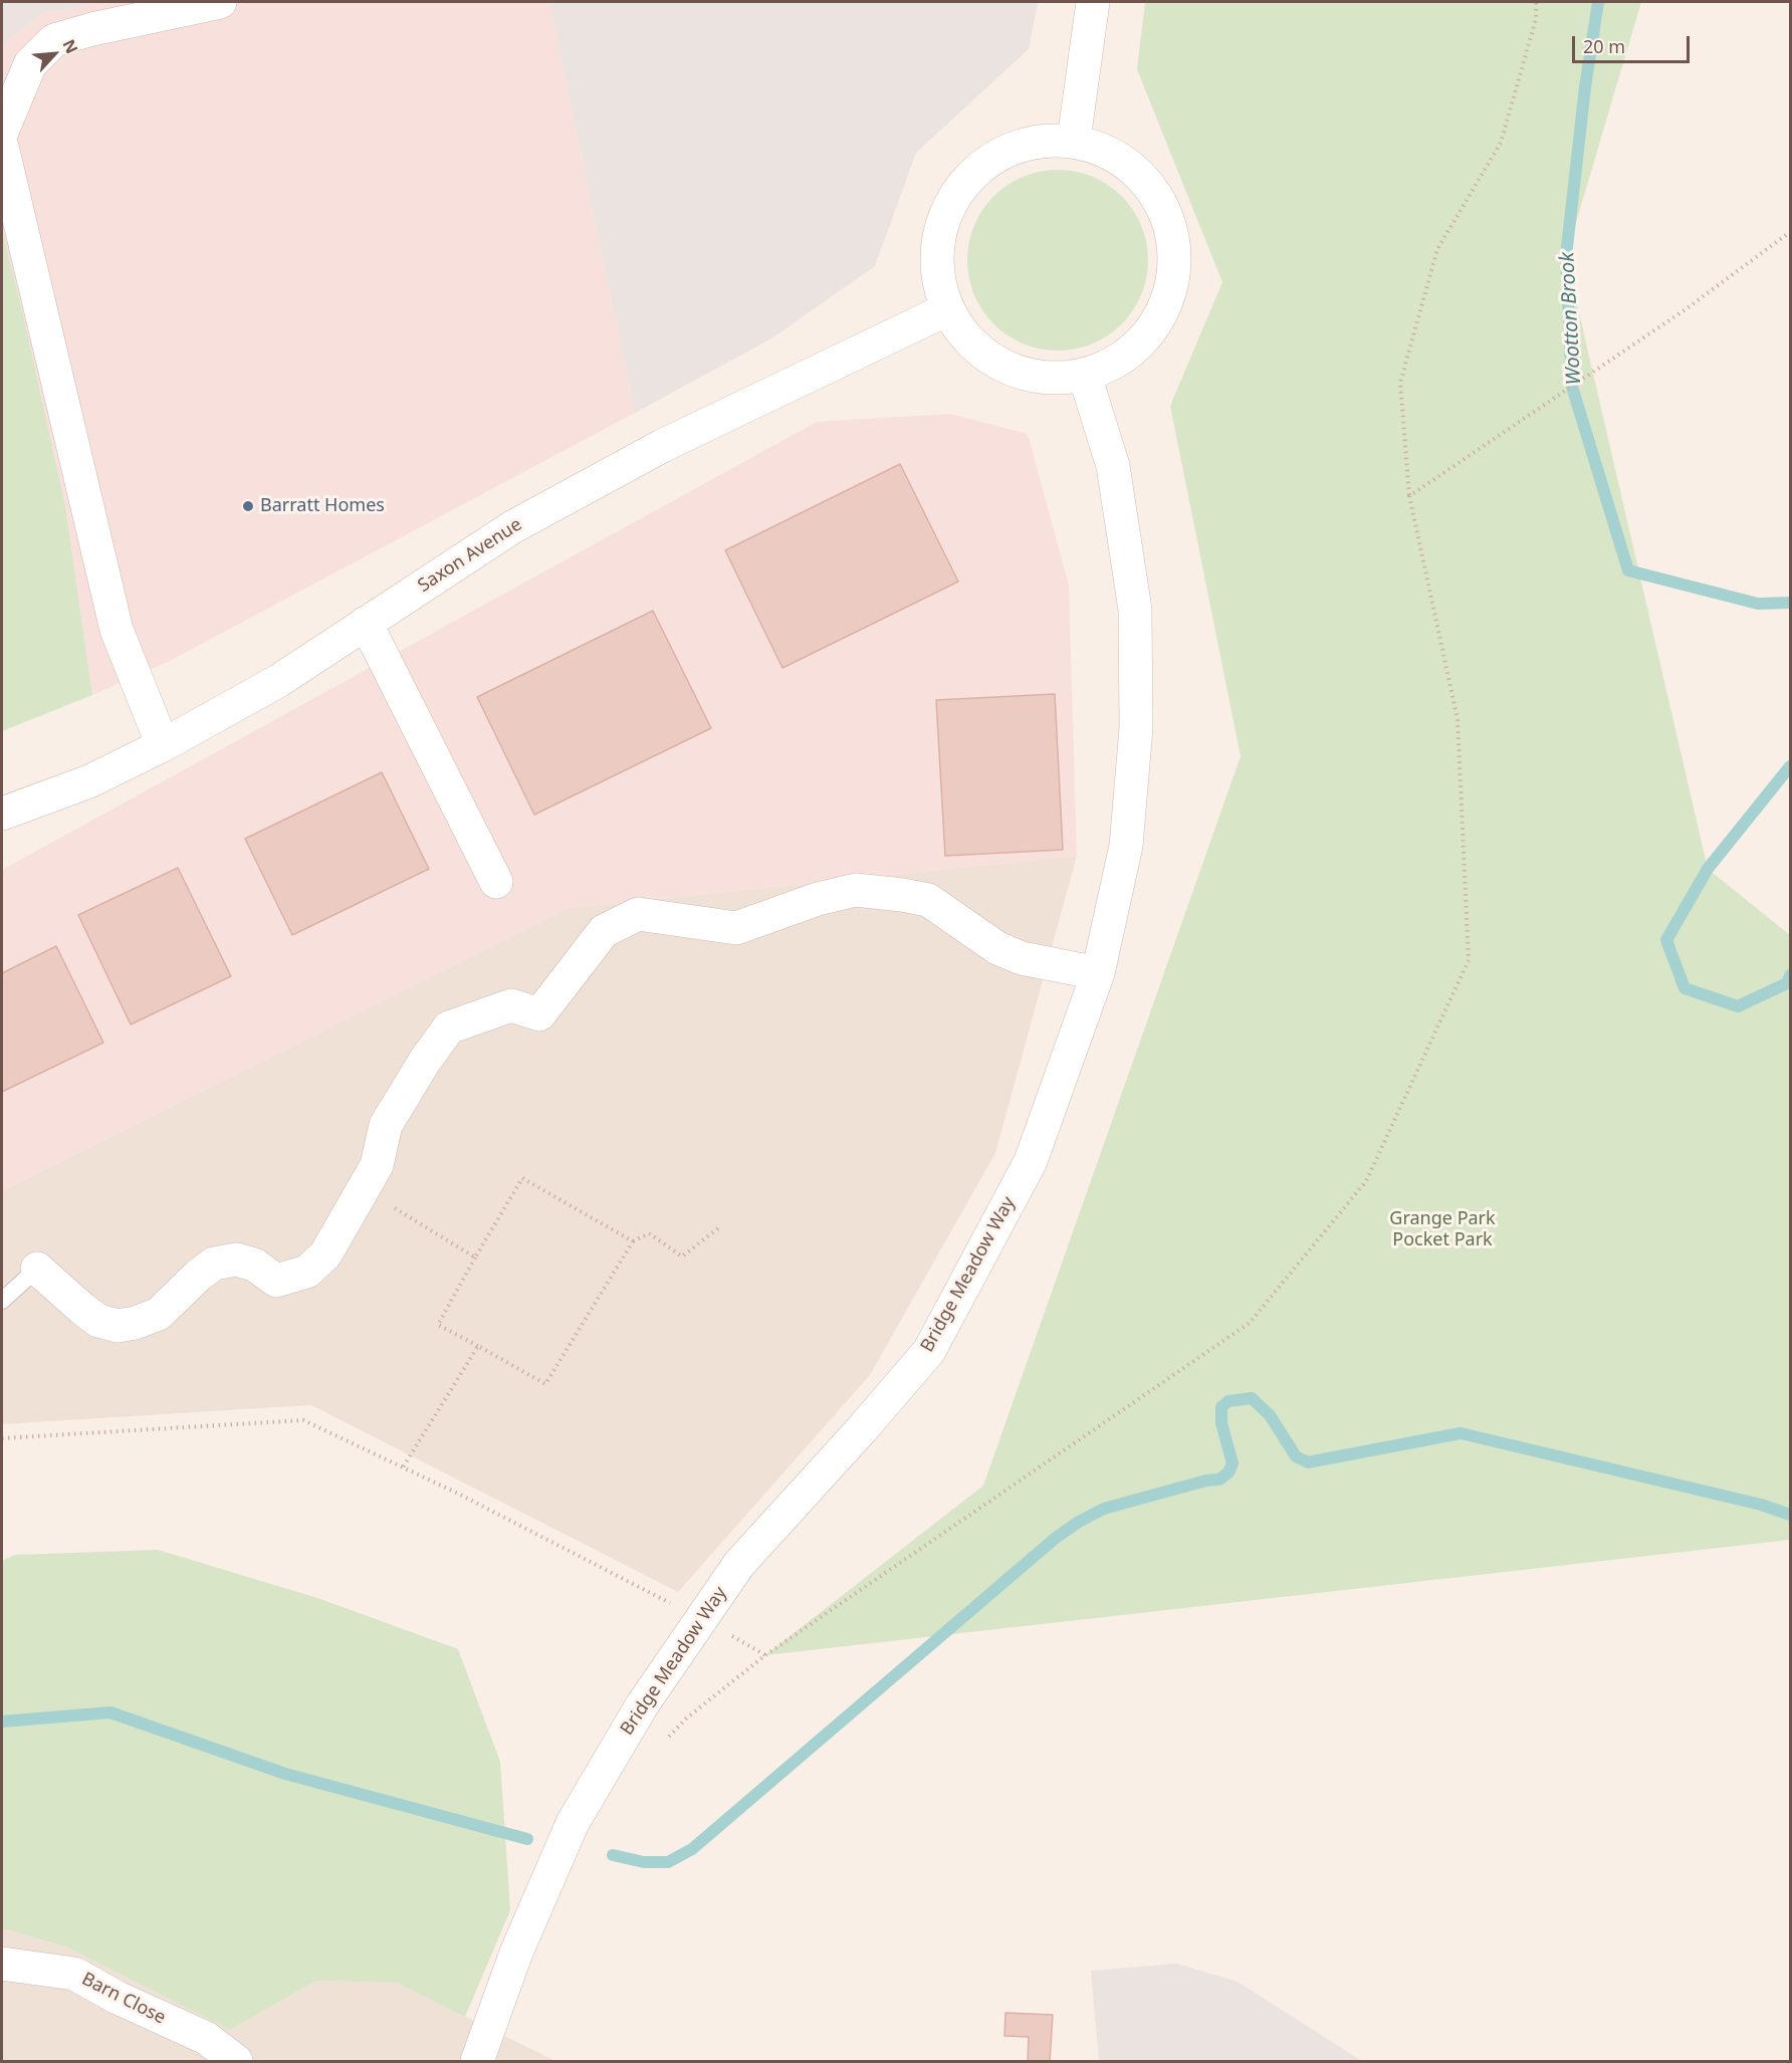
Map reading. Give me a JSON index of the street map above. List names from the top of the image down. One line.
{"streets":{"street":["Saxon Avenue","Bridge Meadow Way","Barn Close"]},"water":["Wootton Brook"],"parks":["Grange Park Pocket Park"],"places":["Barratt Homes"],"scale_bar":"20 m","north":"top right"}
